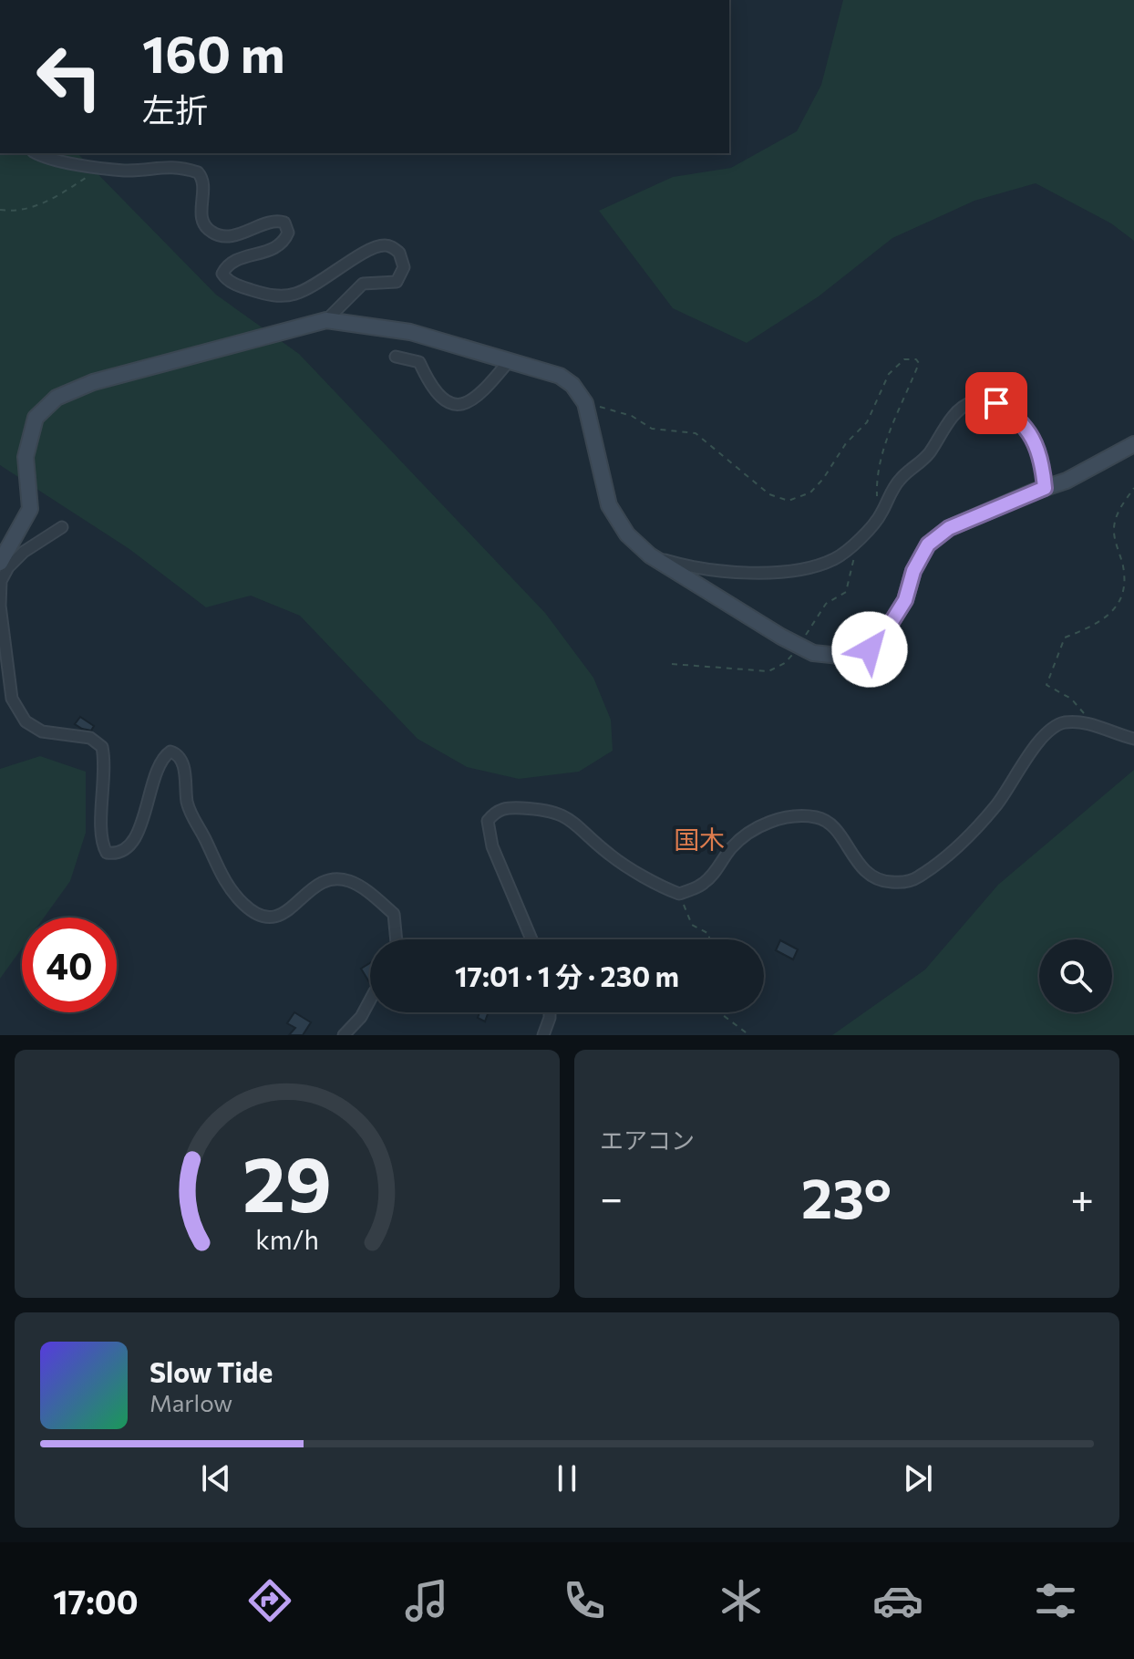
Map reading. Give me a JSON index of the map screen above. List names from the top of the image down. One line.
{"districts":["国木"],"page":{"turn":["160 m","左折"],"limit":"40","trip":"17:01 · 1 分 · 230 m","tile":"エアコン","heat":["−","23°","+"],"song":["Slow Tide","Marlow"],"tabs":"17:00","gauge":["29","km/h"]}}
